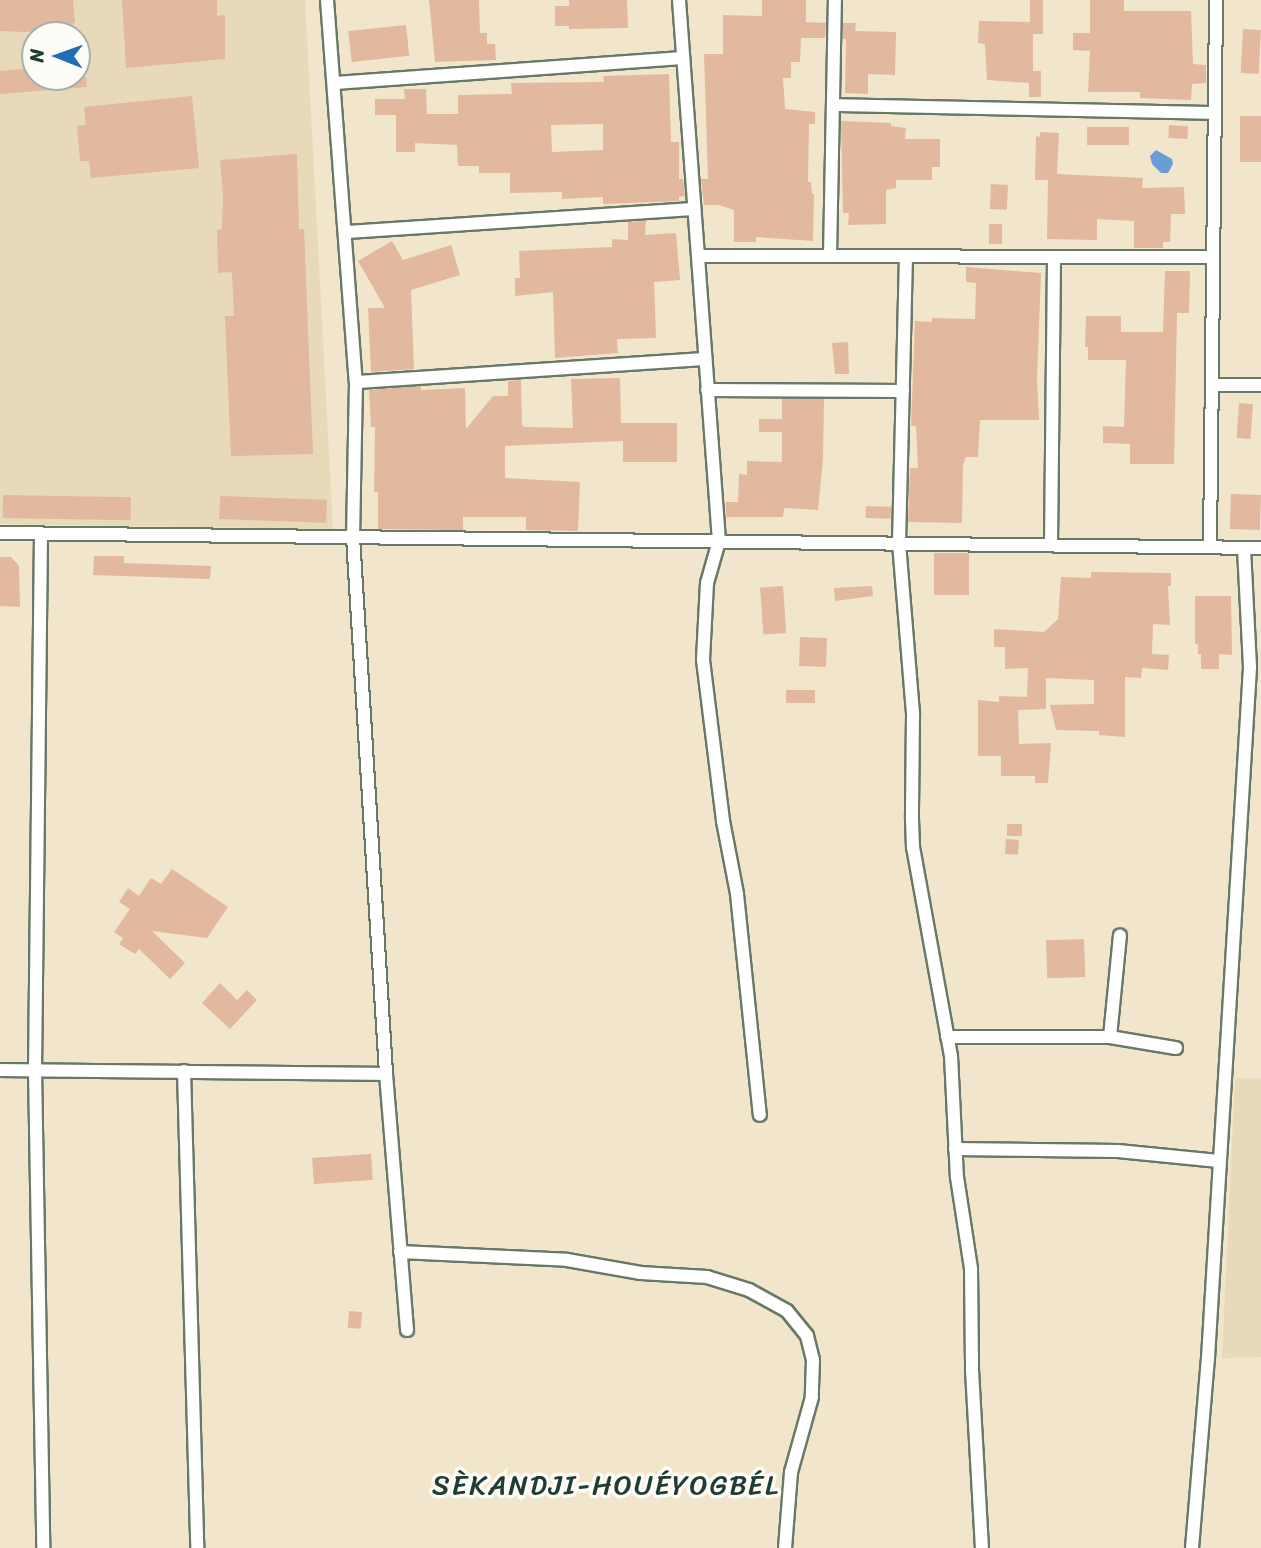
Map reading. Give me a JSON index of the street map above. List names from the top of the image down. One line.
{"districts":["SÈKANDJI-HOUÉYOGBÉL"],"north":"left"}
